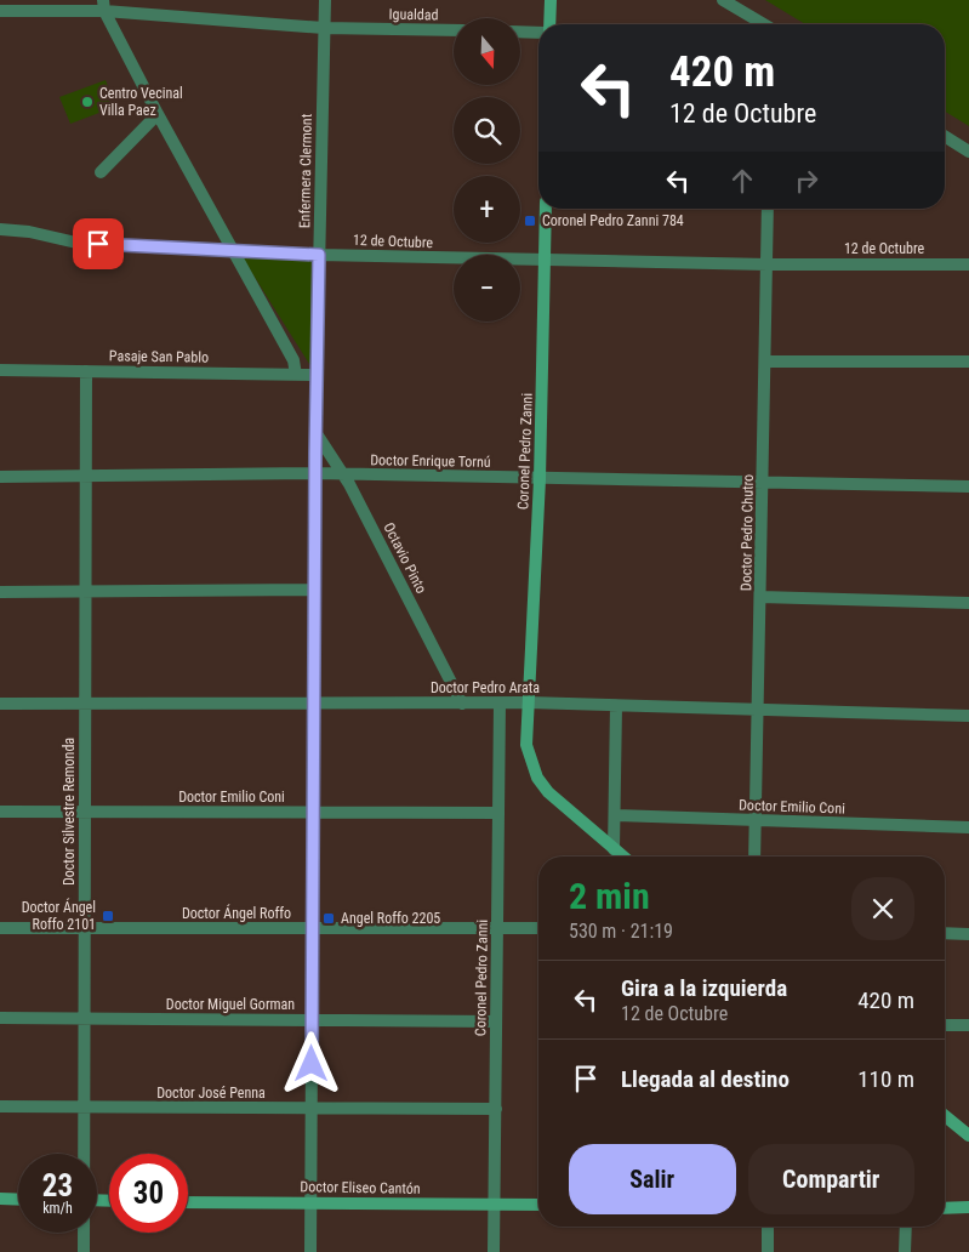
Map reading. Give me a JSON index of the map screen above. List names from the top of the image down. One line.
{"streets":{"main road":["Coronel Pedro Zanni","Doctor Eliseo Cantón"],"street":["Igualdad","Enfermera Clermont","12 de Octubre","Pasaje San Pablo","Doctor Enrique Tornú","Doctor Pedro Chutro","Octavio Pinto","Doctor Pedro Arata","Doctor Emilio Coni","Doctor Silvestre Remonda","Doctor Ángel Roffo","Doctor Miguel Gorman","Doctor José Penna"]},"crossings":[["Igualdad","Enfermera Clermont"],["Enfermera Clermont","12 de Octubre"],["Enfermera Clermont","Pasaje San Pablo"],["Enfermera Clermont","Doctor Enrique Tornú"],["Enfermera Clermont","Octavio Pinto"],["Enfermera Clermont","Doctor Pedro Arata"],["Enfermera Clermont","Doctor Emilio Coni"],["Enfermera Clermont","Doctor Ángel Roffo"],["Enfermera Clermont","Doctor Miguel Gorman"],["Enfermera Clermont","Doctor José Penna"],["Enfermera Clermont","Doctor Eliseo Cantón"],["12 de Octubre","Coronel Pedro Zanni"],["12 de Octubre","Doctor Pedro Chutro"],["Pasaje San Pablo","Doctor Silvestre Remonda"],["Coronel Pedro Zanni","Doctor Enrique Tornú"],["Coronel Pedro Zanni","Doctor Pedro Arata"],["Coronel Pedro Zanni","Doctor Emilio Coni"],["Coronel Pedro Zanni","Doctor Ángel Roffo"],["Coronel Pedro Zanni","Doctor Miguel Gorman"],["Coronel Pedro Zanni","Doctor José Penna"],["Coronel Pedro Zanni","Doctor Eliseo Cantón"],["Doctor Enrique Tornú","Doctor Pedro Chutro"],["Doctor Enrique Tornú","Octavio Pinto"],["Doctor Enrique Tornú","Doctor Silvestre Remonda"],["Doctor Pedro Chutro","Doctor Pedro Arata"],["Doctor Pedro Chutro","Doctor Emilio Coni"],["Octavio Pinto","Doctor Pedro Arata"],["Doctor Pedro Arata","Doctor Silvestre Remonda"],["Doctor Emilio Coni","Doctor Silvestre Remonda"],["Doctor Silvestre Remonda","Doctor Ángel Roffo"],["Doctor Silvestre Remonda","Doctor Miguel Gorman"],["Doctor Silvestre Remonda","Doctor José Penna"]],"places":{"other":["Centro Vecinal Villa Paez"],"transit":["Coronel Pedro Zanni 784","Doctor Ángel Roffo 2101","Angel Roffo 2205"]},"north":"bottom","page":{"map_buttons":["+","−"],"turn":["420 m","12 de Octubre"],"heading":["2 min","530 m · 21:19"],"list":[{"name":"Gira a la izquierda","note":"12 de Octubre","value":"420 m"},{"name":"Llegada al destino","value":"110 m"}],"buttons":["Salir","Compartir"],"speed":"23 km/h","limit":"30"}}
